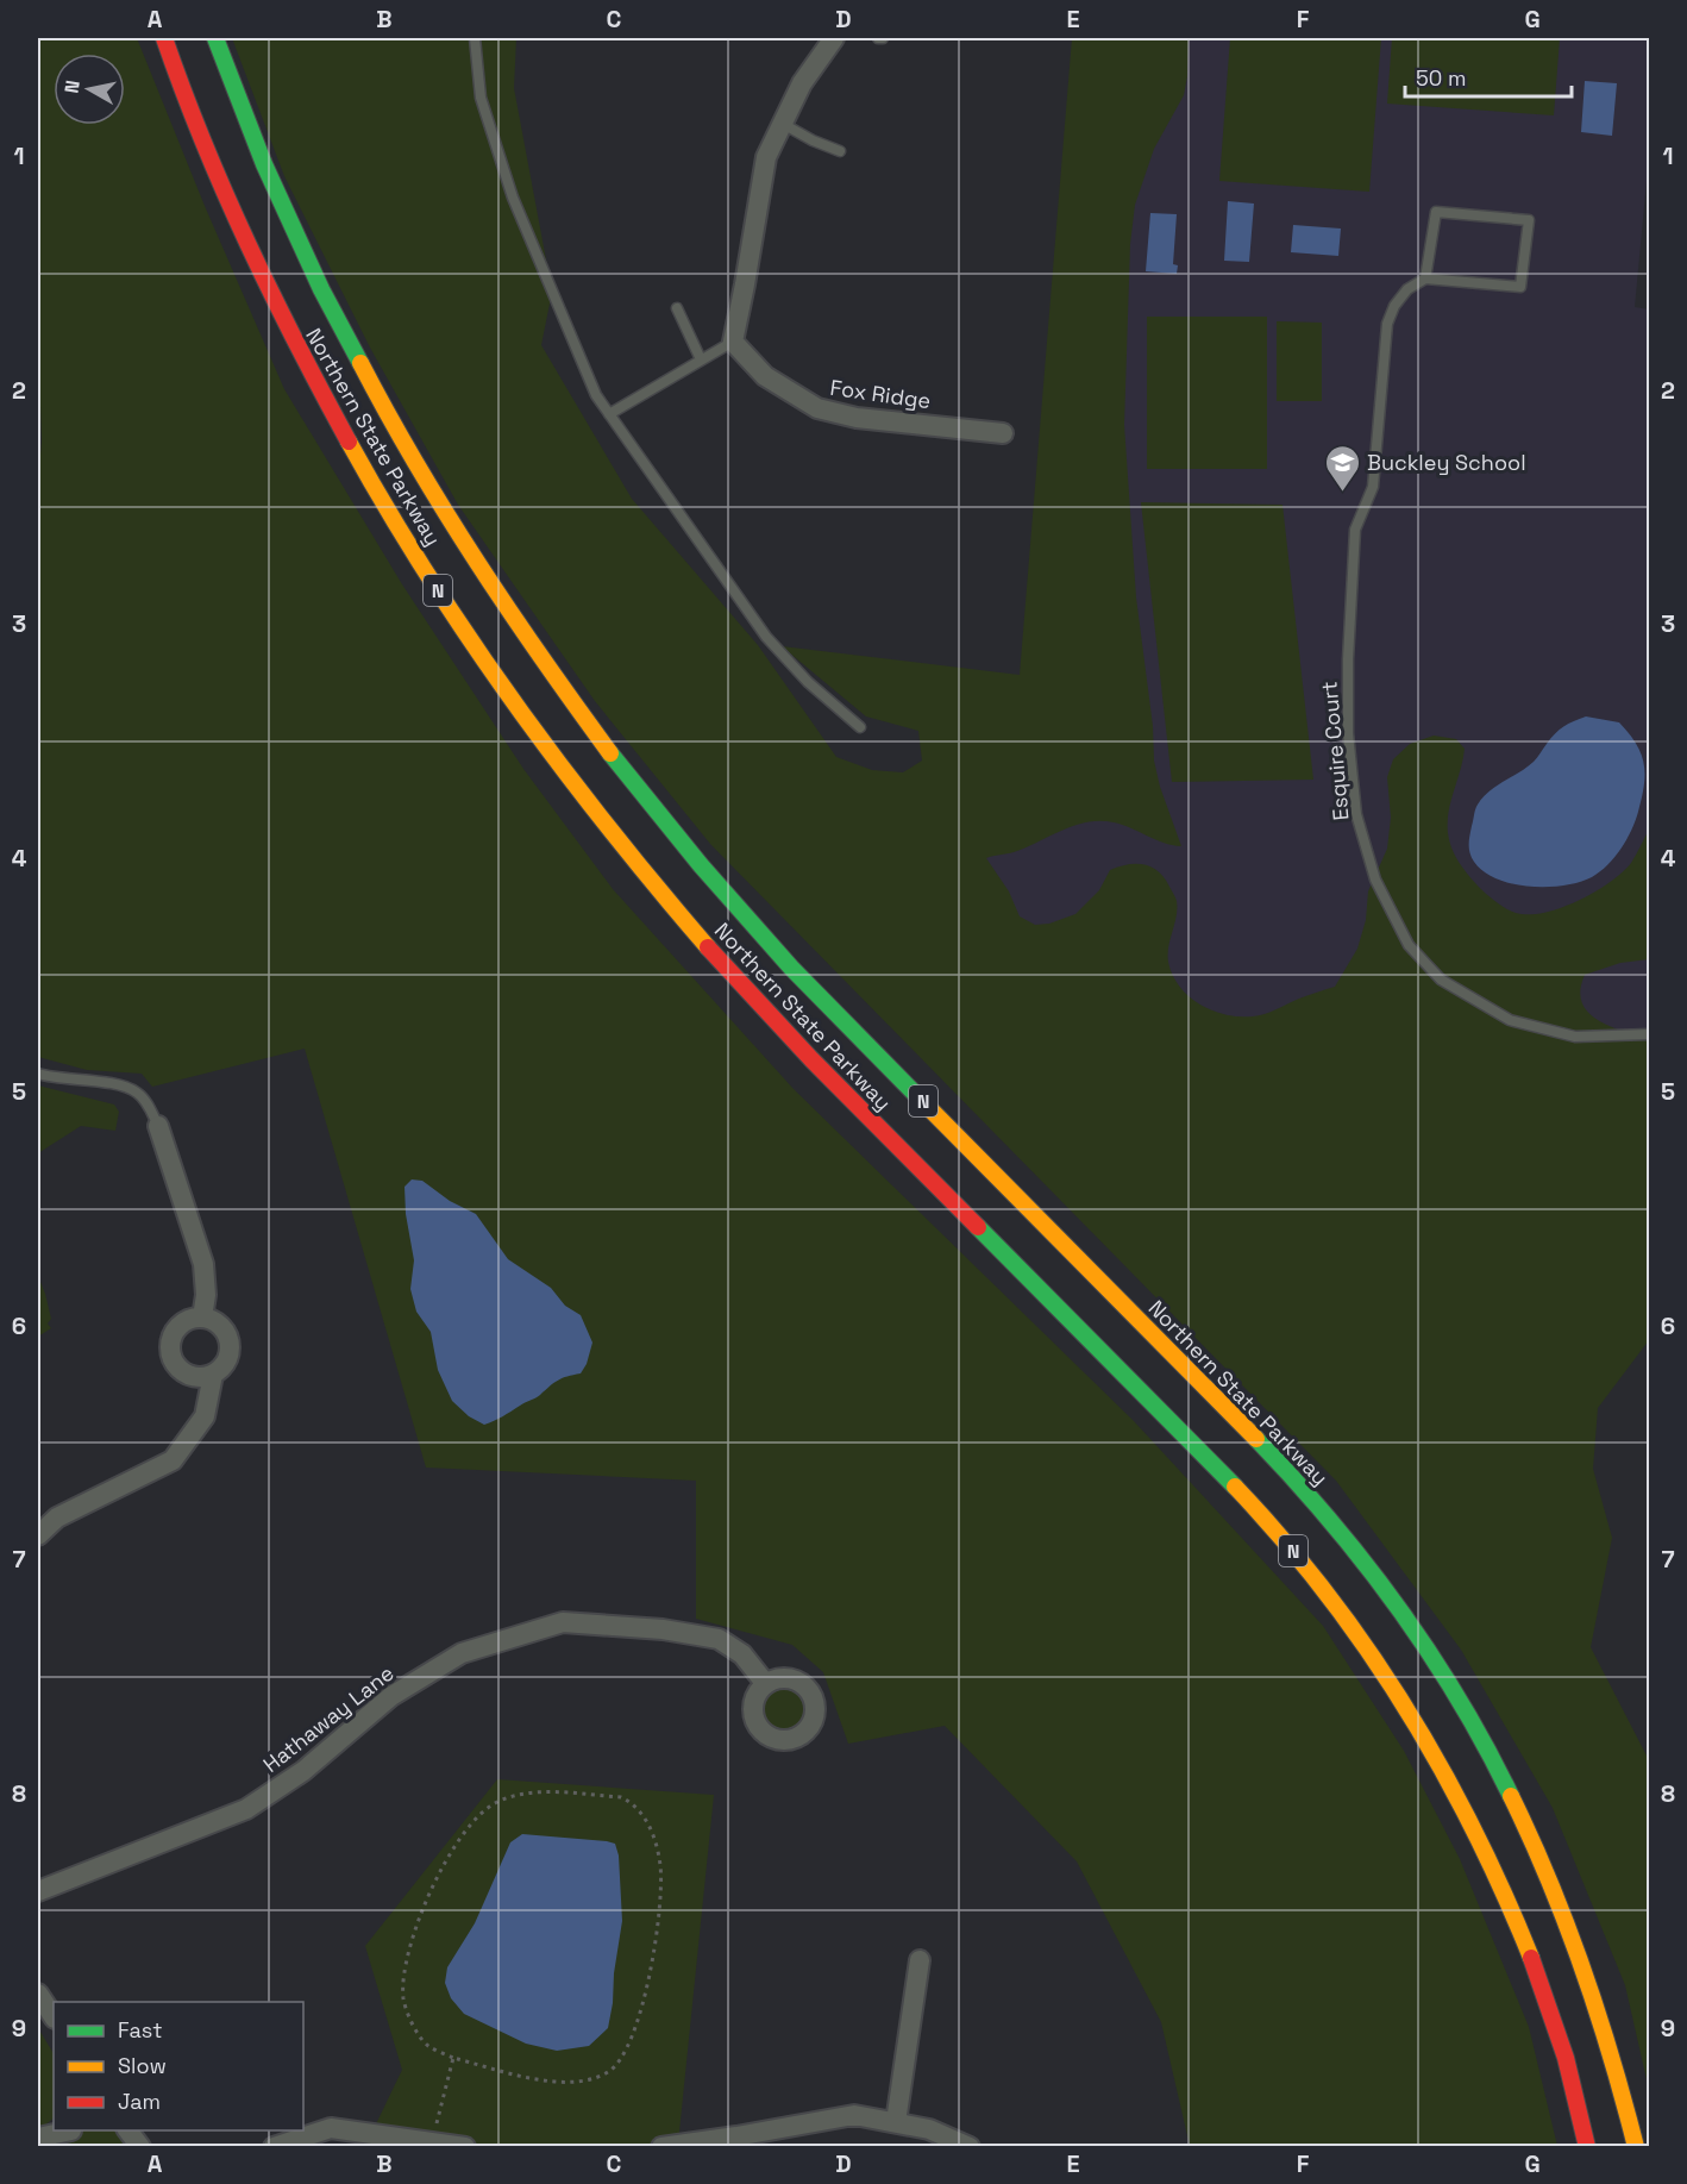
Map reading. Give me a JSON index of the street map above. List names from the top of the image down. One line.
{"streets":{"highway":["Northern State Parkway","N"],"street":["Fox Ridge","Hathaway Lane"],"lane":["Esquire Court"]},"places":{"school or university":["Buckley School"]},"legend":["Fast","Slow","Jam"],"scale_bar":"50 m","north":"left","grid":{"columns":["A","B","C","D","E","F","G"],"rows":["1","2","3","4","5","6","7","8","9"]}}
